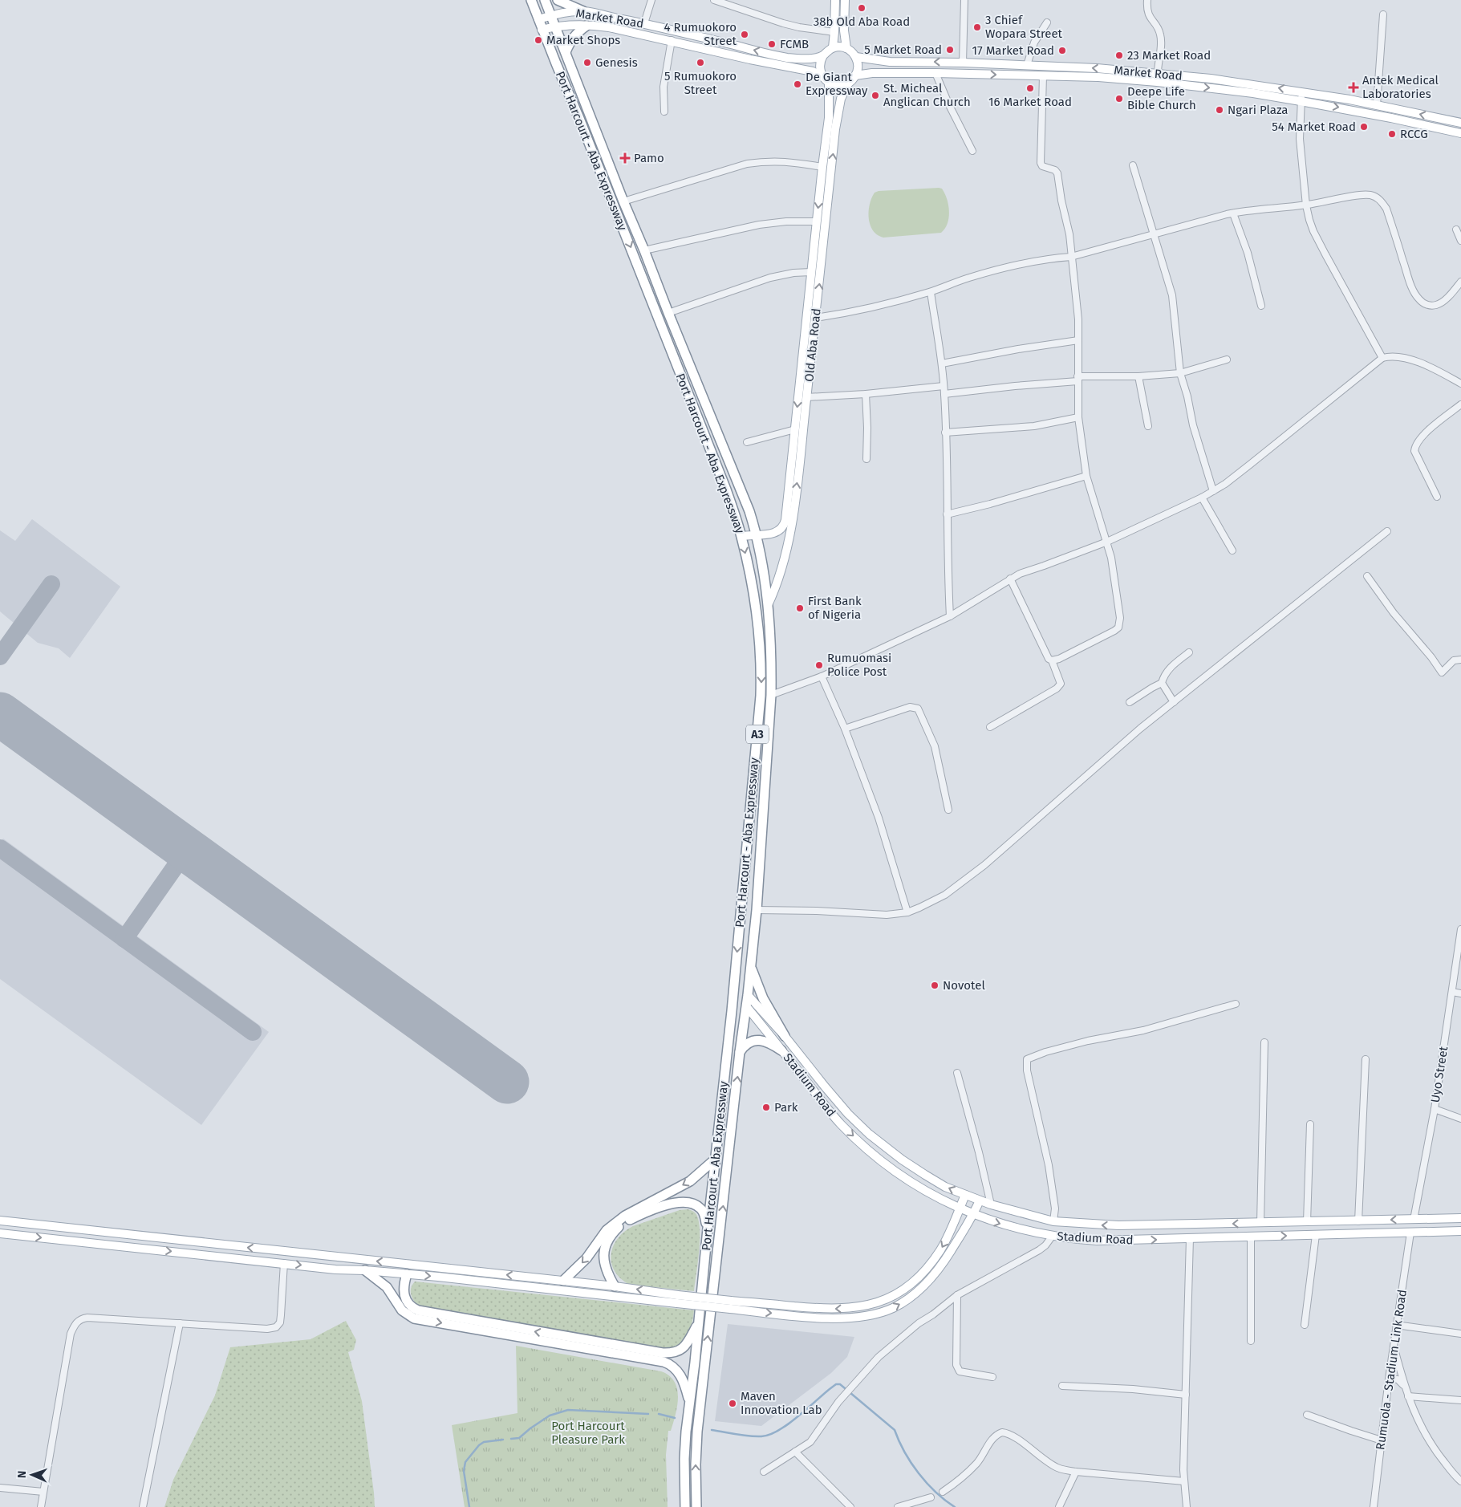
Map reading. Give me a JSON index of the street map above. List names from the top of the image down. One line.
{"streets":{"highway":["Port Harcourt - Aba Expressway","A3"],"main road":["Market Road","Old Aba Road","Stadium Road"],"street":["Uyo Street","Rumuola - Stadium Link Road"]},"crossings":[["Market Road","Port Harcourt - Aba Expressway"],["Market Road","Old Aba Road"],["Port Harcourt - Aba Expressway","Old Aba Road"],["Port Harcourt - Aba Expressway","Stadium Road"],["Uyo Street","Stadium Road"],["Stadium Road","Rumuola - Stadium Link Road"]],"parks":["Port Harcourt Pleasure Park"],"places":{"other":["38b Old Aba Road","3 Chief Wopara Street","4 Rumuokoro Street","Market Shops","FCMB","5 Market Road","17 Market Road","23 Market Road","Genesis","5 Rumuokoro Street","De Giant Expressway","16 Market Road","St. Micheal Anglican Church","Deepe Life Bible Church","Ngari Plaza","54 Market Road","RCCG","First Bank of Nigeria","Rumuomasi Police Post","Novotel","Park","Maven Innovation Lab"],"health":["Antek Medical Laboratories","Pamo"]},"north":"left"}
